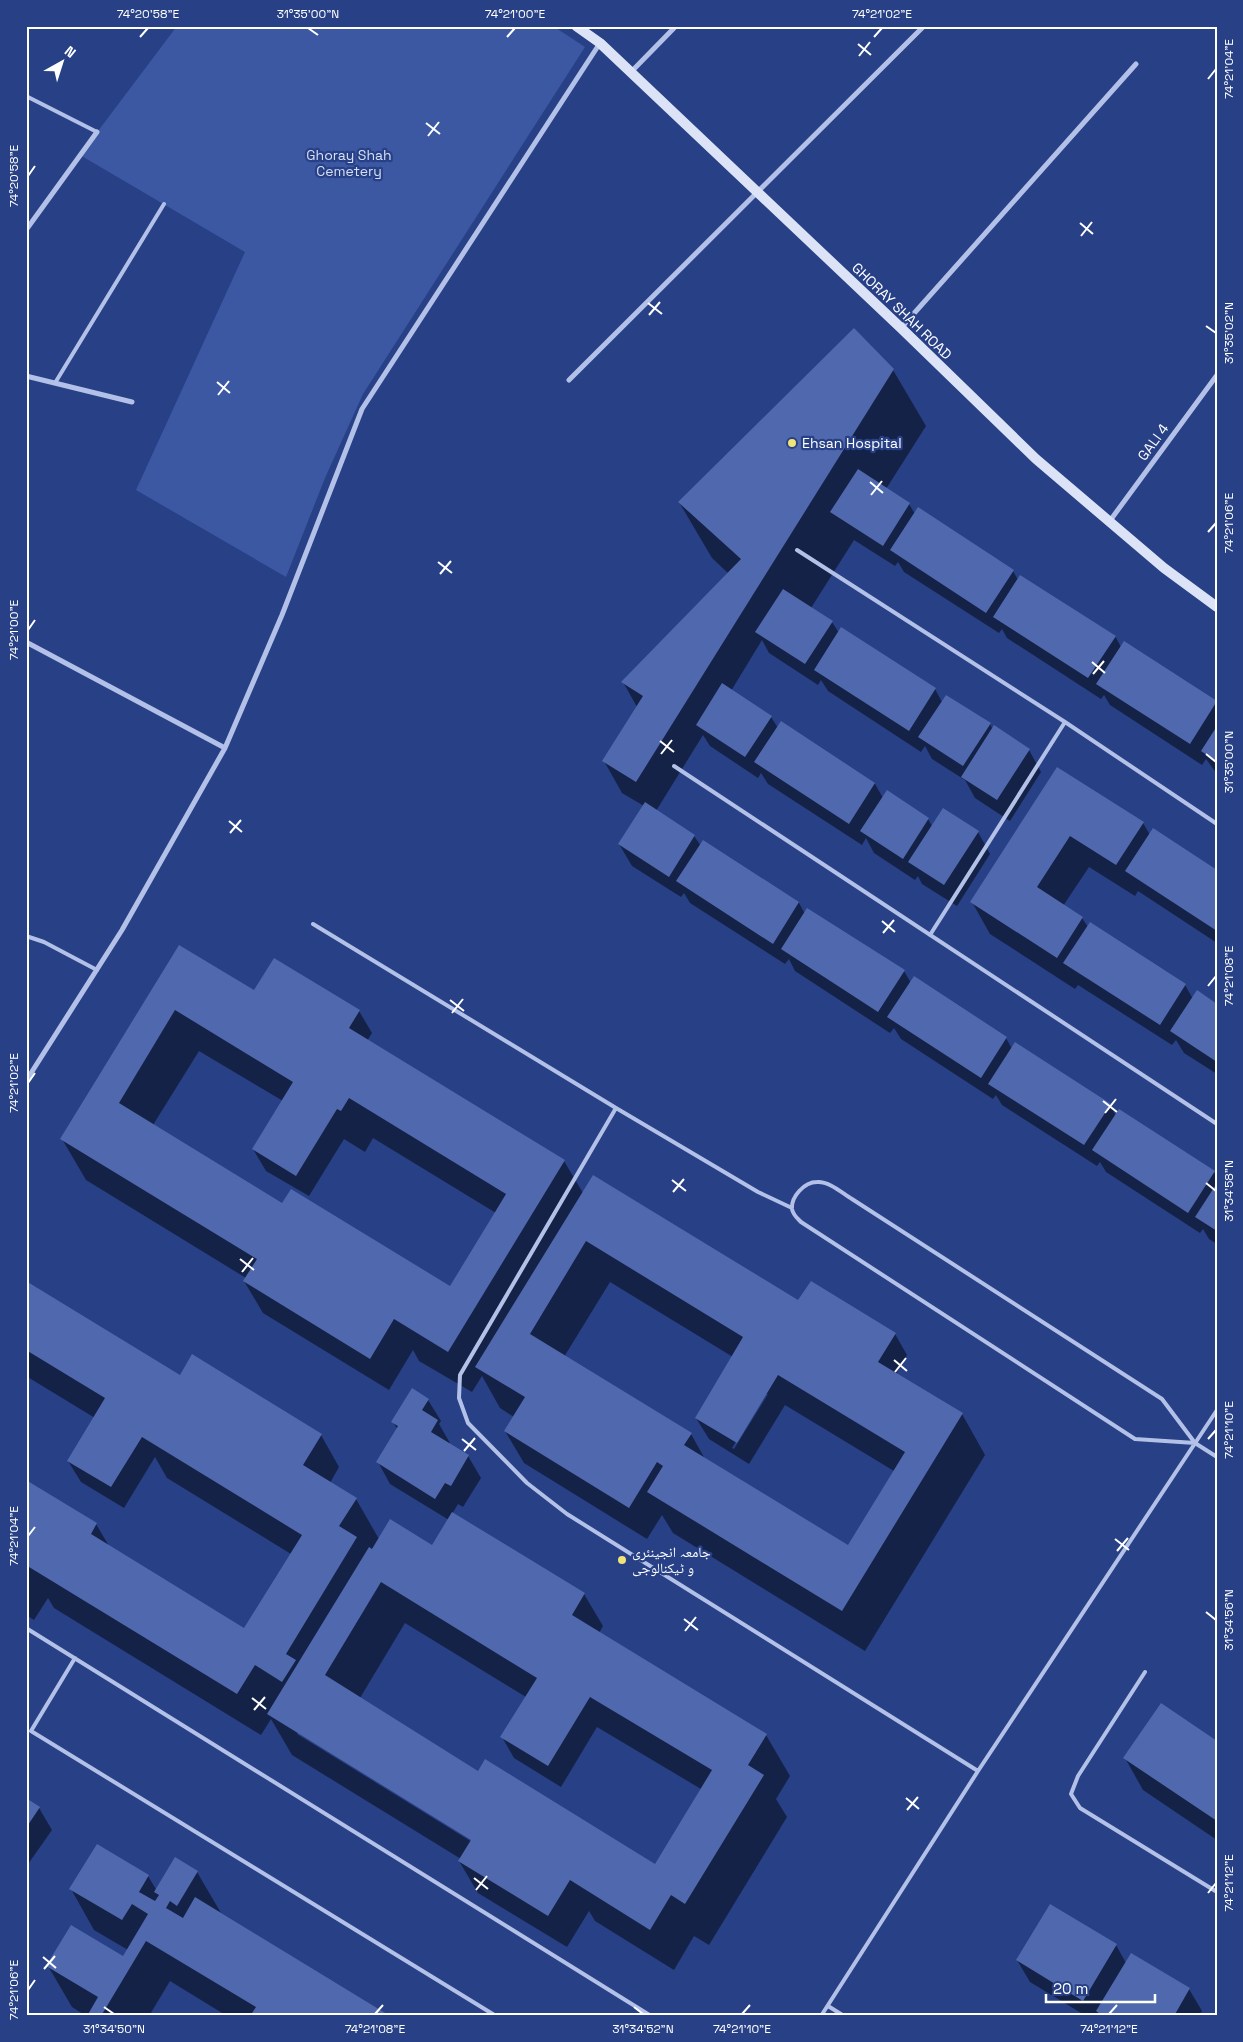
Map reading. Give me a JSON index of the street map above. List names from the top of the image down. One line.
{"streets":{"main road":["GHORAY SHAH ROAD"],"street":["GALI 4"]},"crossings":[["GHORAY SHAH ROAD","GALI 4"]],"parks":["Ghoray Shah Cemetery"],"places":["Ehsan Hospital","جامعہ انجینئری و ٹیکنالوجی"],"scale_bar":"20 m","north":"top right","coordinates":["74°20'58\"E","31°35'00\"N","74°21'00\"E","74°21'02\"E","74°21'04\"E","31°35'02\"N","74°21'06\"E","74°21'08\"E","31°34'58\"N","74°21'10\"E","31°34'56\"N","74°21'12\"E","31°34'50\"N","31°34'52\"N"]}
